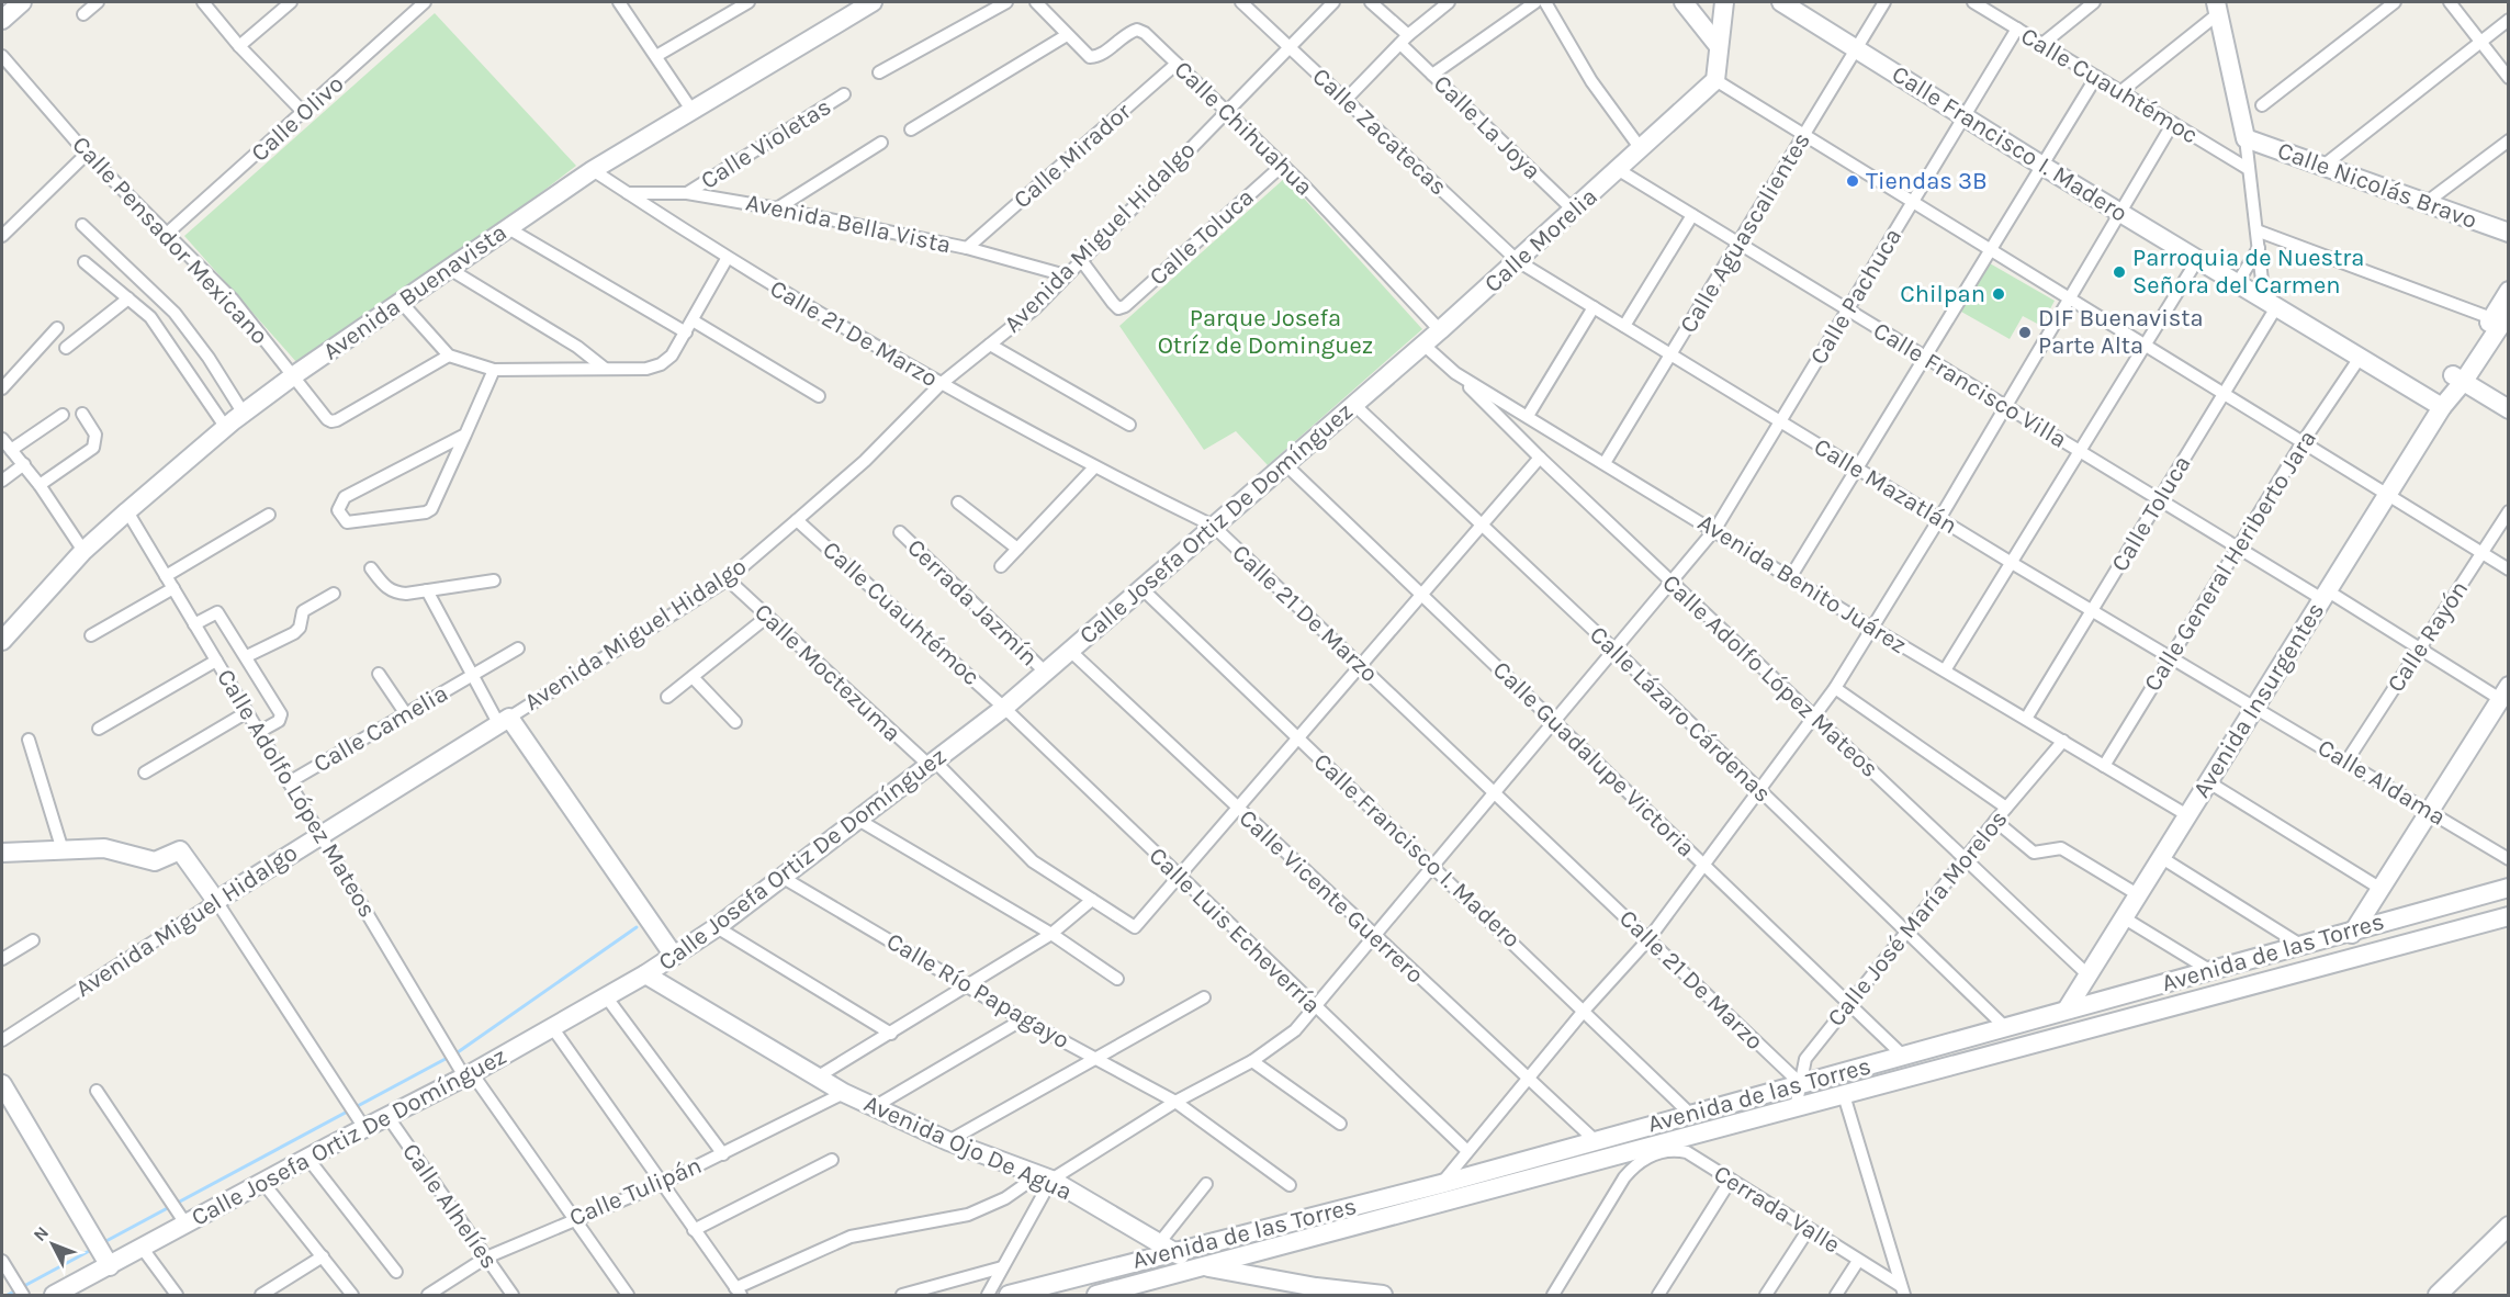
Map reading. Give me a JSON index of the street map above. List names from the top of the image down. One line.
{"streets":{"street":["Calle Cuauhtémoc","Calle Olivo","Calle La Joya","Calle Chihuahua","Calle Zacatecas","Calle Violetas","Calle Francisco I. Madero","Calle Mirador","Calle Nicolás Bravo","Avenida Bella Vista","Calle Aguascalientes","Avenida Miguel Hidalgo","Calle Toluca","Calle Pensador Mexicano","Calle Morelia","Avenida Buenavista","Calle Pachuca","Calle 21 De Marzo","Calle Francisco Villa","Calle Mazatlán","Calle Josefa Ortiz De Domínguez","Calle General Heriberto Jara","Avenida Benito Juárez","Cerrada Jazmín","Calle Rayón","Calle Moctezuma","Calle Adolfo López Mateos","Avenida Insurgentes","Calle Lázaro Cárdenas","Calle Camelia","Calle Guadalupe Victoria","Calle Aldama","Calle Vicente Guerrero","Calle José María Morelos","Calle Luis Echeverría","Avenida de las Torres","Calle Río Papagayo","Avenida Ojo De Agua","Calle Tulipán","Calle Alhelíes","Cerrada Valle"]},"crossings":[["Calle Cuauhtémoc","Avenida Miguel Hidalgo"],["Calle Cuauhtémoc","Calle Pachuca"],["Calle Cuauhtémoc","Calle Josefa Ortiz De Domínguez"],["Calle Cuauhtémoc","Calle Luis Echeverría"],["Calle Olivo","Calle Pensador Mexicano"],["Calle La Joya","Calle Morelia"],["Calle Chihuahua","Calle Mirador"],["Calle Chihuahua","Avenida Miguel Hidalgo"],["Calle Chihuahua","Calle Toluca"],["Calle Chihuahua","Calle Morelia"],["Calle Chihuahua","Calle Josefa Ortiz De Domínguez"],["Calle Zacatecas","Avenida Miguel Hidalgo"],["Calle Zacatecas","Calle Morelia"],["Calle Zacatecas","Calle Mazatlán"],["Calle Violetas","Avenida Bella Vista"],["Calle Francisco I. Madero","Calle Aguascalientes"],["Calle Francisco I. Madero","Calle Toluca"],["Calle Francisco I. Madero","Calle Pachuca"],["Calle Francisco I. Madero","Calle Josefa Ortiz De Domínguez"],["Calle Francisco I. Madero","Calle General Heriberto Jara"],["Calle Francisco I. Madero","Avenida Insurgentes"],["Calle Francisco I. Madero","Avenida de las Torres"],["Calle Mirador","Avenida Bella Vista"],["Avenida Bella Vista","Avenida Miguel Hidalgo"],["Avenida Bella Vista","Calle 21 De Marzo"],["Calle Aguascalientes","Calle Francisco Villa"],["Calle Aguascalientes","Calle Mazatlán"],["Calle Aguascalientes","Avenida Benito Juárez"],["Avenida Miguel Hidalgo","Calle Toluca"],["Avenida Miguel Hidalgo","Calle 21 De Marzo"],["Avenida Miguel Hidalgo","Calle Moctezuma"],["Avenida Miguel Hidalgo","Calle Adolfo López Mateos"],["Avenida Miguel Hidalgo","Calle Camelia"],["Calle Toluca","Calle Francisco Villa"],["Calle Toluca","Calle Mazatlán"],["Calle Toluca","Avenida Benito Juárez"],["Calle Pensador Mexicano","Avenida Buenavista"],["Calle Morelia","Calle Francisco Villa"],["Calle Morelia","Calle Mazatlán"],["Calle Morelia","Calle Josefa Ortiz De Domínguez"],["Avenida Buenavista","Calle 21 De Marzo"],["Avenida Buenavista","Calle Adolfo López Mateos"],["Calle Pachuca","Calle 21 De Marzo"],["Calle Pachuca","Calle Francisco Villa"],["Calle Pachuca","Calle Mazatlán"],["Calle Pachuca","Avenida Benito Juárez"],["Calle Pachuca","Calle Adolfo López Mateos"],["Calle Pachuca","Calle Lázaro Cárdenas"],["Calle Pachuca","Calle Guadalupe Victoria"],["Calle Pachuca","Calle Vicente Guerrero"],["Calle Pachuca","Calle Luis Echeverría"],["Calle Pachuca","Calle Río Papagayo"],["Calle Pachuca","Avenida Ojo De Agua"],["Calle 21 De Marzo","Calle Josefa Ortiz De Domínguez"],["Calle 21 De Marzo","Calle José María Morelos"],["Calle 21 De Marzo","Avenida de las Torres"],["Calle Francisco Villa","Calle General Heriberto Jara"],["Calle Francisco Villa","Calle Rayón"],["Calle Francisco Villa","Avenida Insurgentes"],["Calle Mazatlán","Calle General Heriberto Jara"],["Calle Mazatlán","Avenida Insurgentes"],["Calle Mazatlán","Calle Aldama"],["Calle Josefa Ortiz De Domínguez","Avenida Benito Juárez"],["Calle Josefa Ortiz De Domínguez","Cerrada Jazmín"],["Calle Josefa Ortiz De Domínguez","Calle Moctezuma"],["Calle Josefa Ortiz De Domínguez","Calle Adolfo López Mateos"],["Calle Josefa Ortiz De Domínguez","Calle Lázaro Cárdenas"],["Calle Josefa Ortiz De Domínguez","Calle Guadalupe Victoria"],["Calle Josefa Ortiz De Domínguez","Calle Vicente Guerrero"],["Calle Josefa Ortiz De Domínguez","Calle Luis Echeverría"],["Calle Josefa Ortiz De Domínguez","Calle Río Papagayo"],["Calle Josefa Ortiz De Domínguez","Avenida Ojo De Agua"],["Calle Josefa Ortiz De Domínguez","Calle Alhelíes"],["Calle General Heriberto Jara","Avenida Benito Juárez"],["Avenida Benito Juárez","Calle Adolfo López Mateos"],["Avenida Benito Juárez","Avenida Insurgentes"],["Avenida Benito Juárez","Calle José María Morelos"],["Calle Rayón","Calle Aldama"],["Calle Moctezuma","Calle Luis Echeverría"],["Calle Adolfo López Mateos","Avenida Insurgentes"],["Calle Adolfo López Mateos","Calle Camelia"],["Calle Adolfo López Mateos","Calle José María Morelos"],["Calle Adolfo López Mateos","Calle Tulipán"],["Avenida Insurgentes","Calle Aldama"],["Avenida Insurgentes","Avenida de las Torres"],["Calle Lázaro Cárdenas","Calle José María Morelos"],["Calle Lázaro Cárdenas","Avenida de las Torres"],["Calle Guadalupe Victoria","Calle José María Morelos"],["Calle Guadalupe Victoria","Avenida de las Torres"],["Calle Vicente Guerrero","Avenida de las Torres"],["Calle José María Morelos","Avenida de las Torres"],["Avenida de las Torres","Avenida Ojo De Agua"],["Avenida Ojo De Agua","Calle Tulipán"],["Calle Tulipán","Calle Alhelíes"]],"parks":["Parque Josefa Otríz de Dominguez"],"places":["Tiendas 3B","Parroquia de Nuestra Señora del Carmen","Chilpan","DIF Buenavista Parte Alta"],"north":"top left"}
